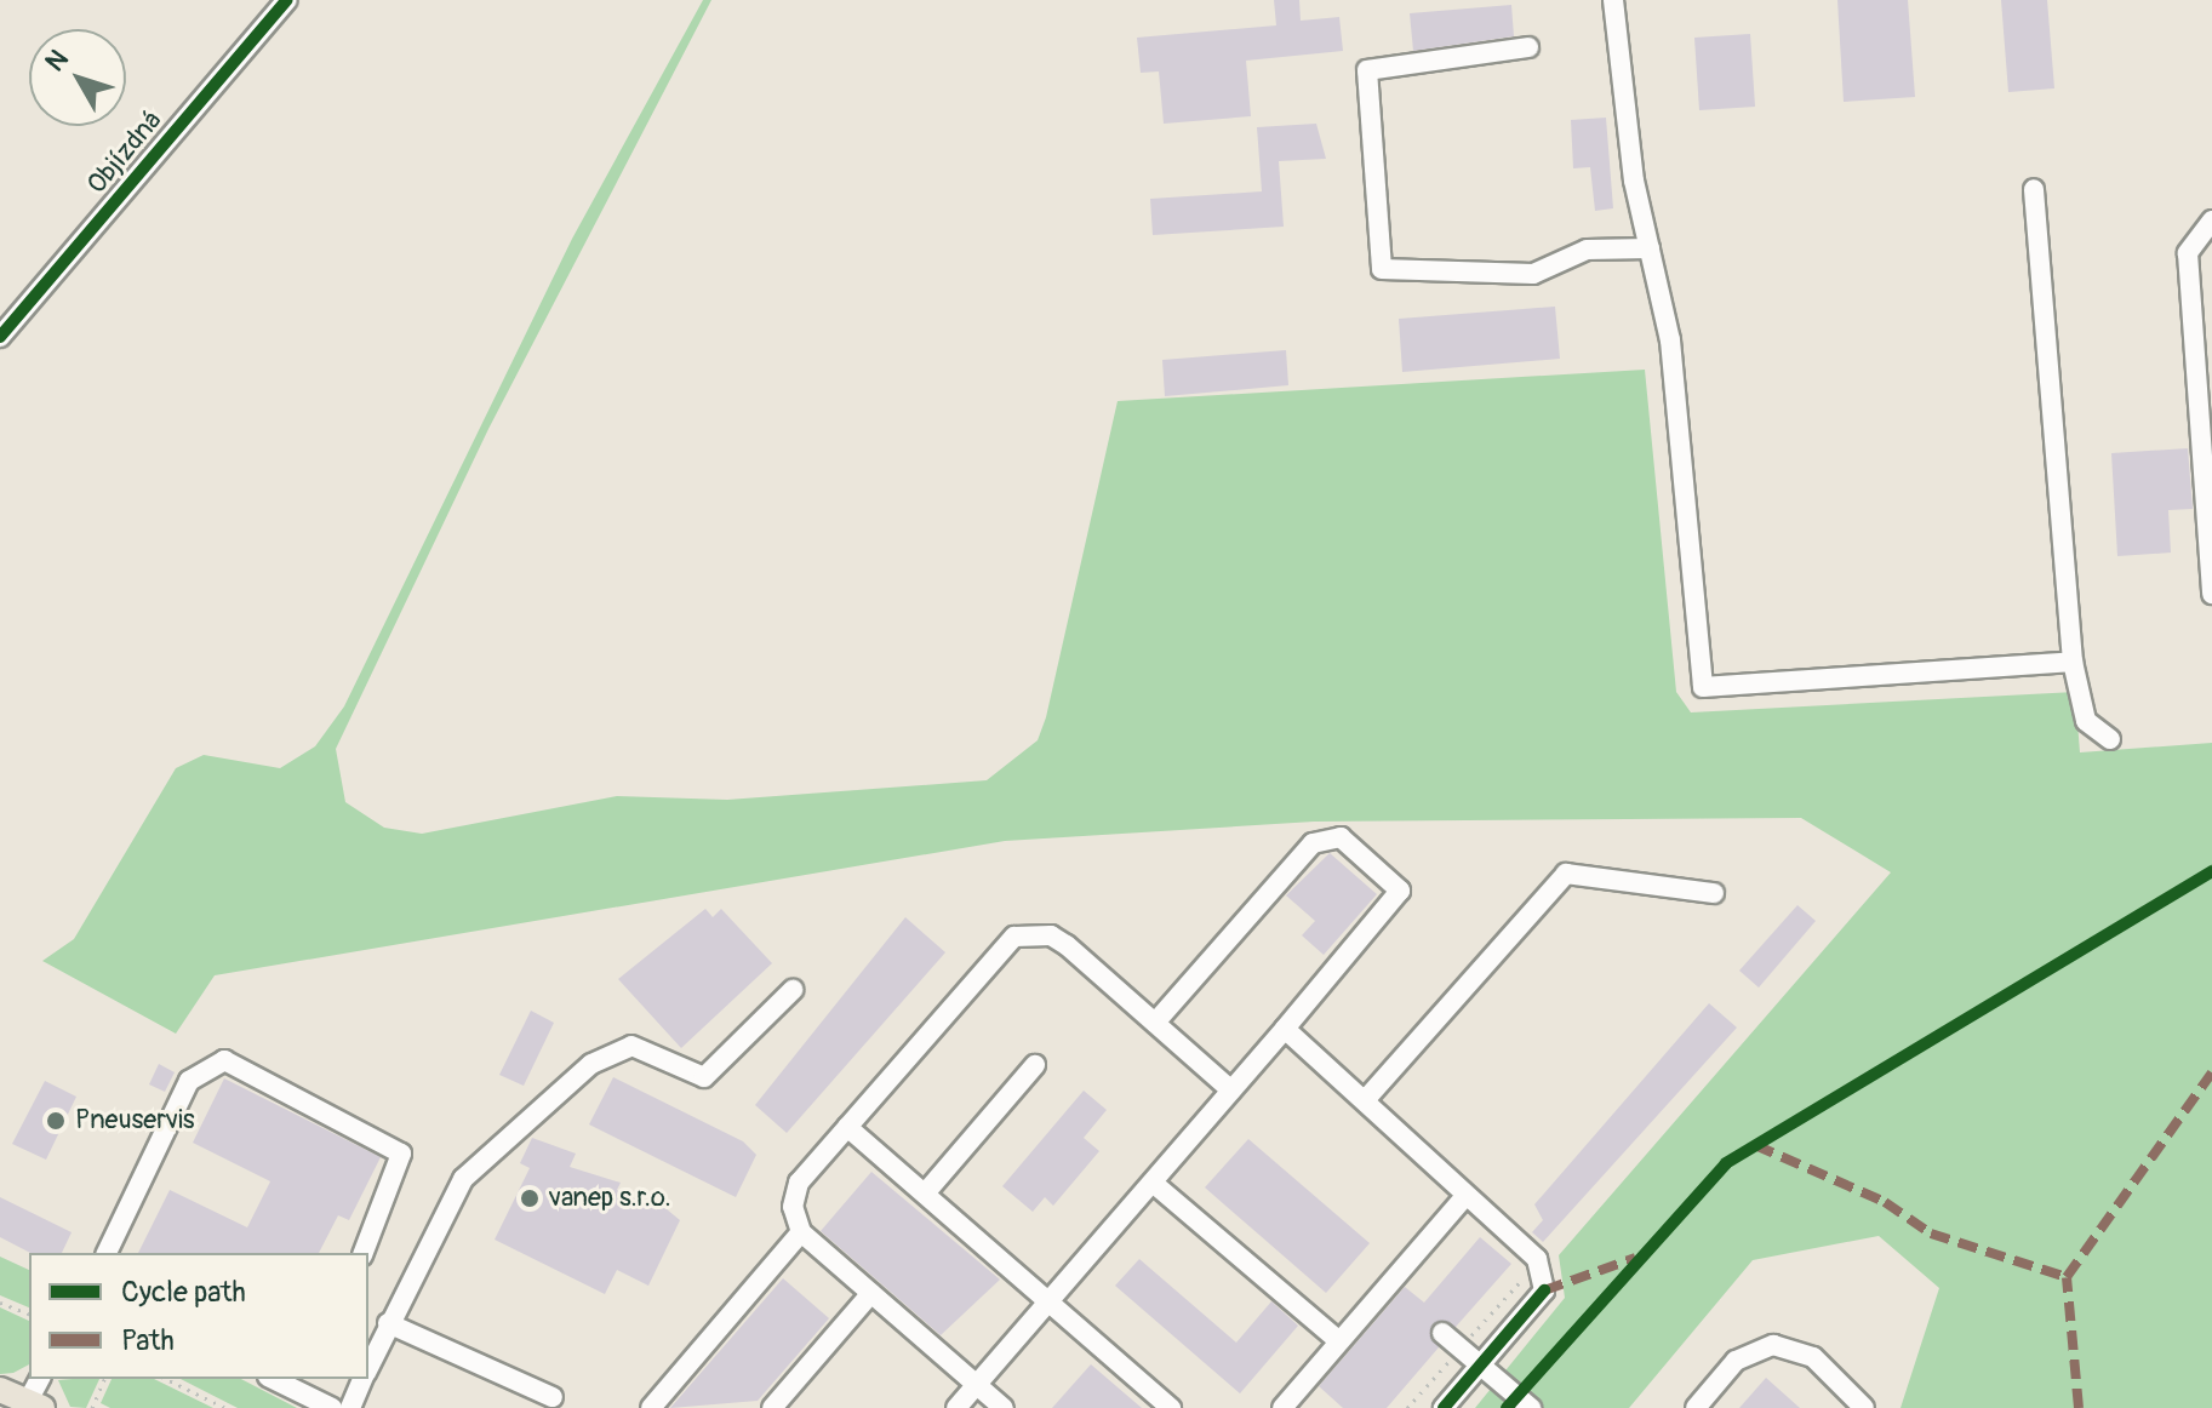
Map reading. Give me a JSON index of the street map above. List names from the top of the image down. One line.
{"streets":{"street":["Objízdná"]},"places":["Pneuservis","vanep s.r.o."],"legend":["Cycle path","Path"],"north":"top left"}
